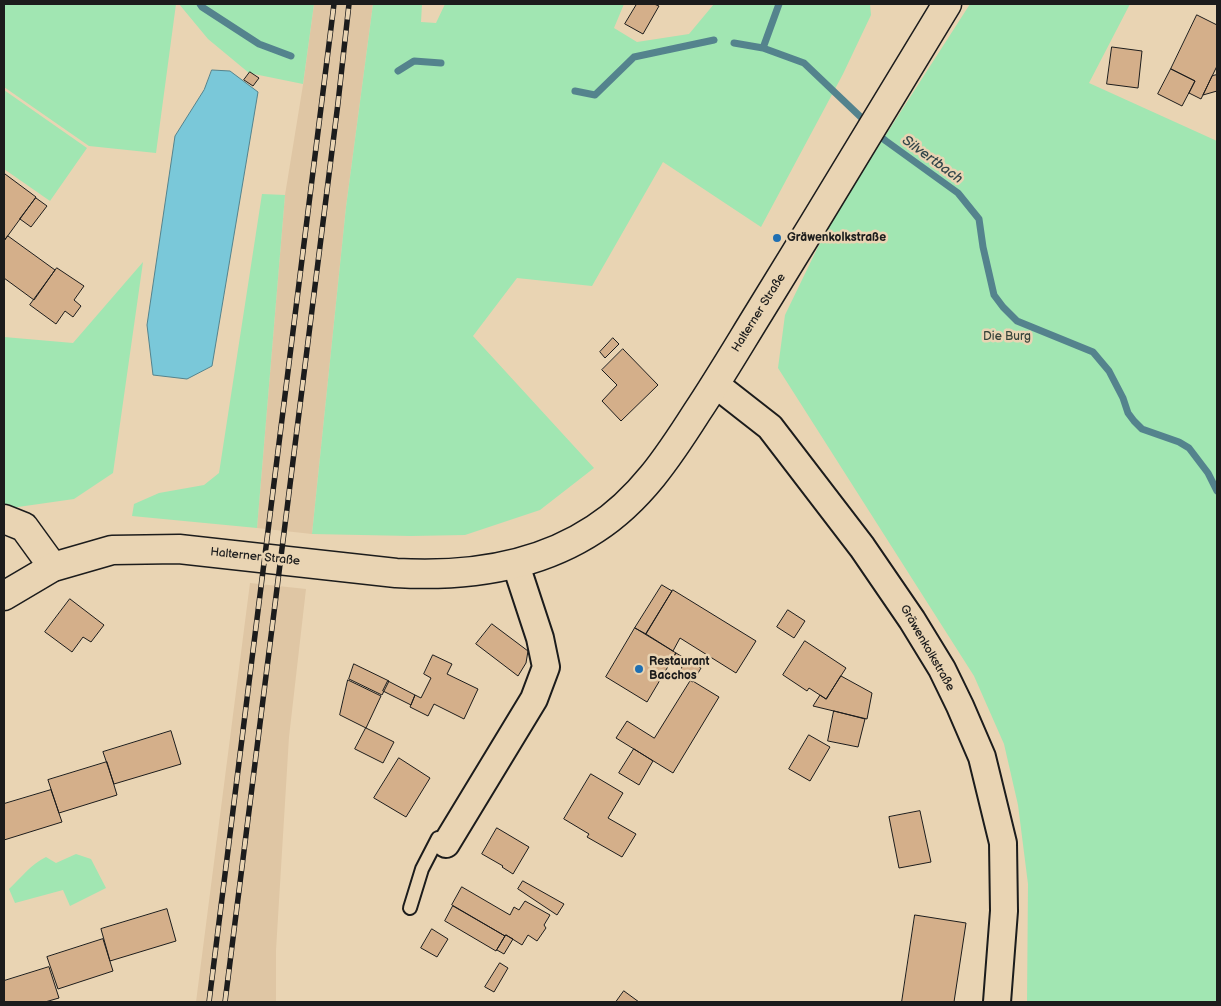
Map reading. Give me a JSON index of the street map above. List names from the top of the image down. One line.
{"streets":{"main road":["Halterner Straße"],"street":["Gräwenkolkstraße"]},"crossings":[["Halterner Straße","Gräwenkolkstraße"]],"water":["Silvertbach"],"parks":["Die Burg"],"places":["Gräwenkolkstraße","Restaurant Bacchos"]}
